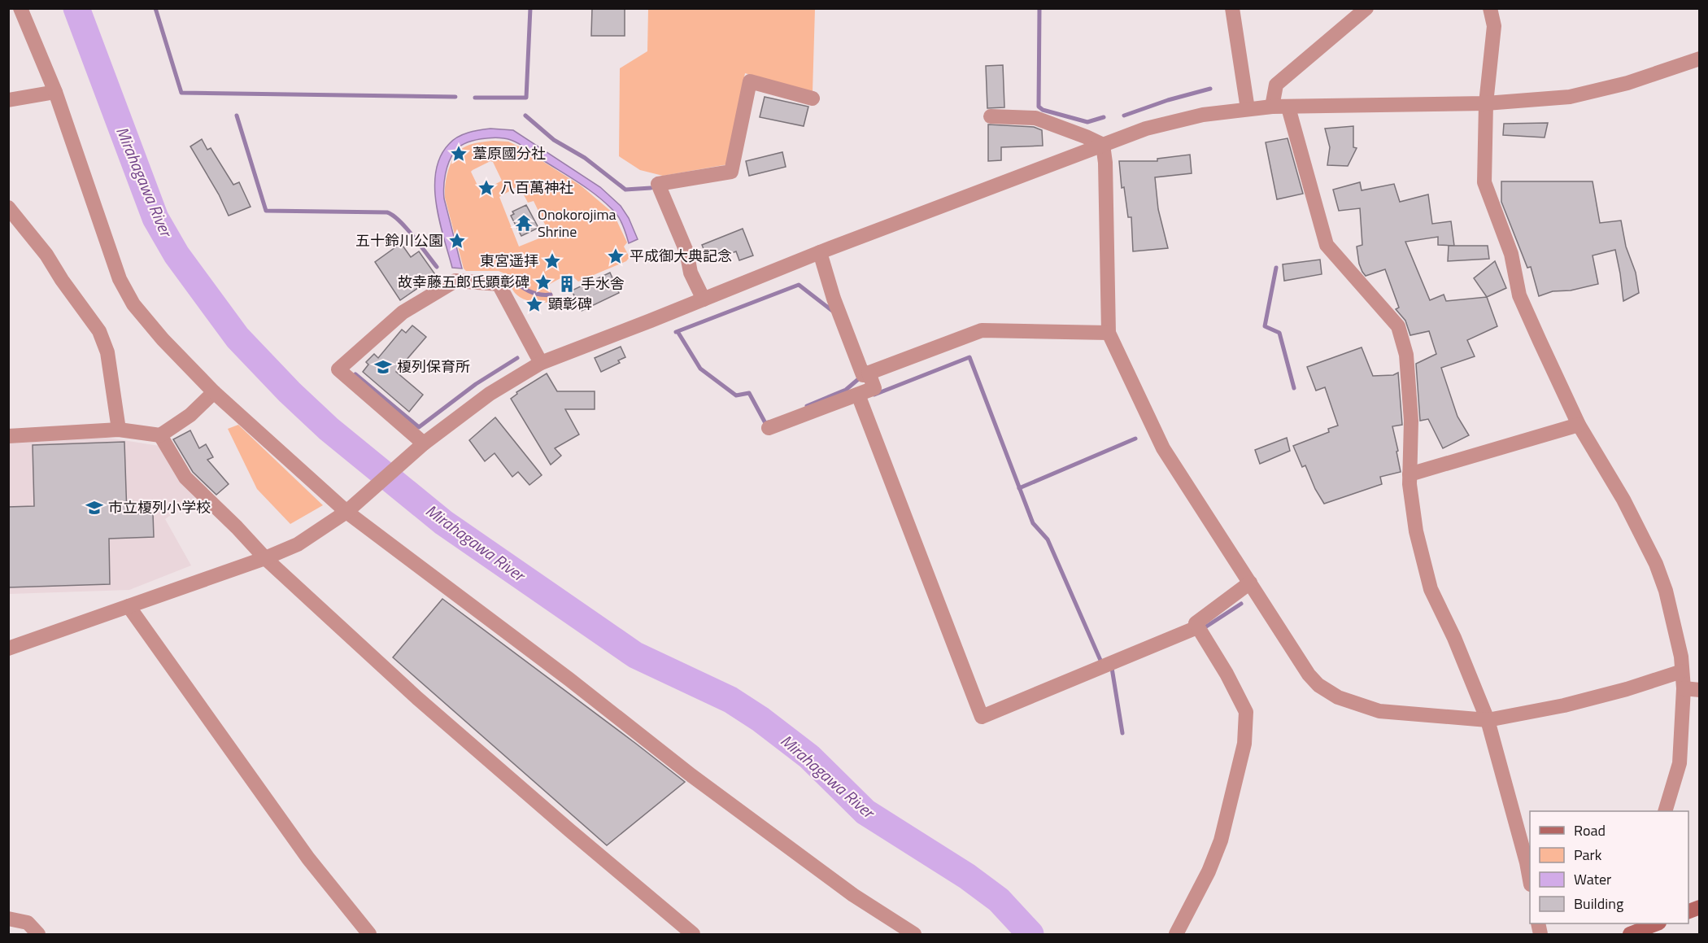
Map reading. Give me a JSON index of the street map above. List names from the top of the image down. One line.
{"water":["Mirahagawa River"],"places":{"place":["葦原國分社","八百萬神社","五十鈴川公園","平成御大典記念","東宮遥拝","故幸藤五郎氏顕彰碑","顕彰碑"],"temple":["Onokorojima Shrine"],"building":["手水舎"],"school or university":["榎列保育所","市立榎列小学校"]},"legend":["Road","Park","Water","Building"]}
